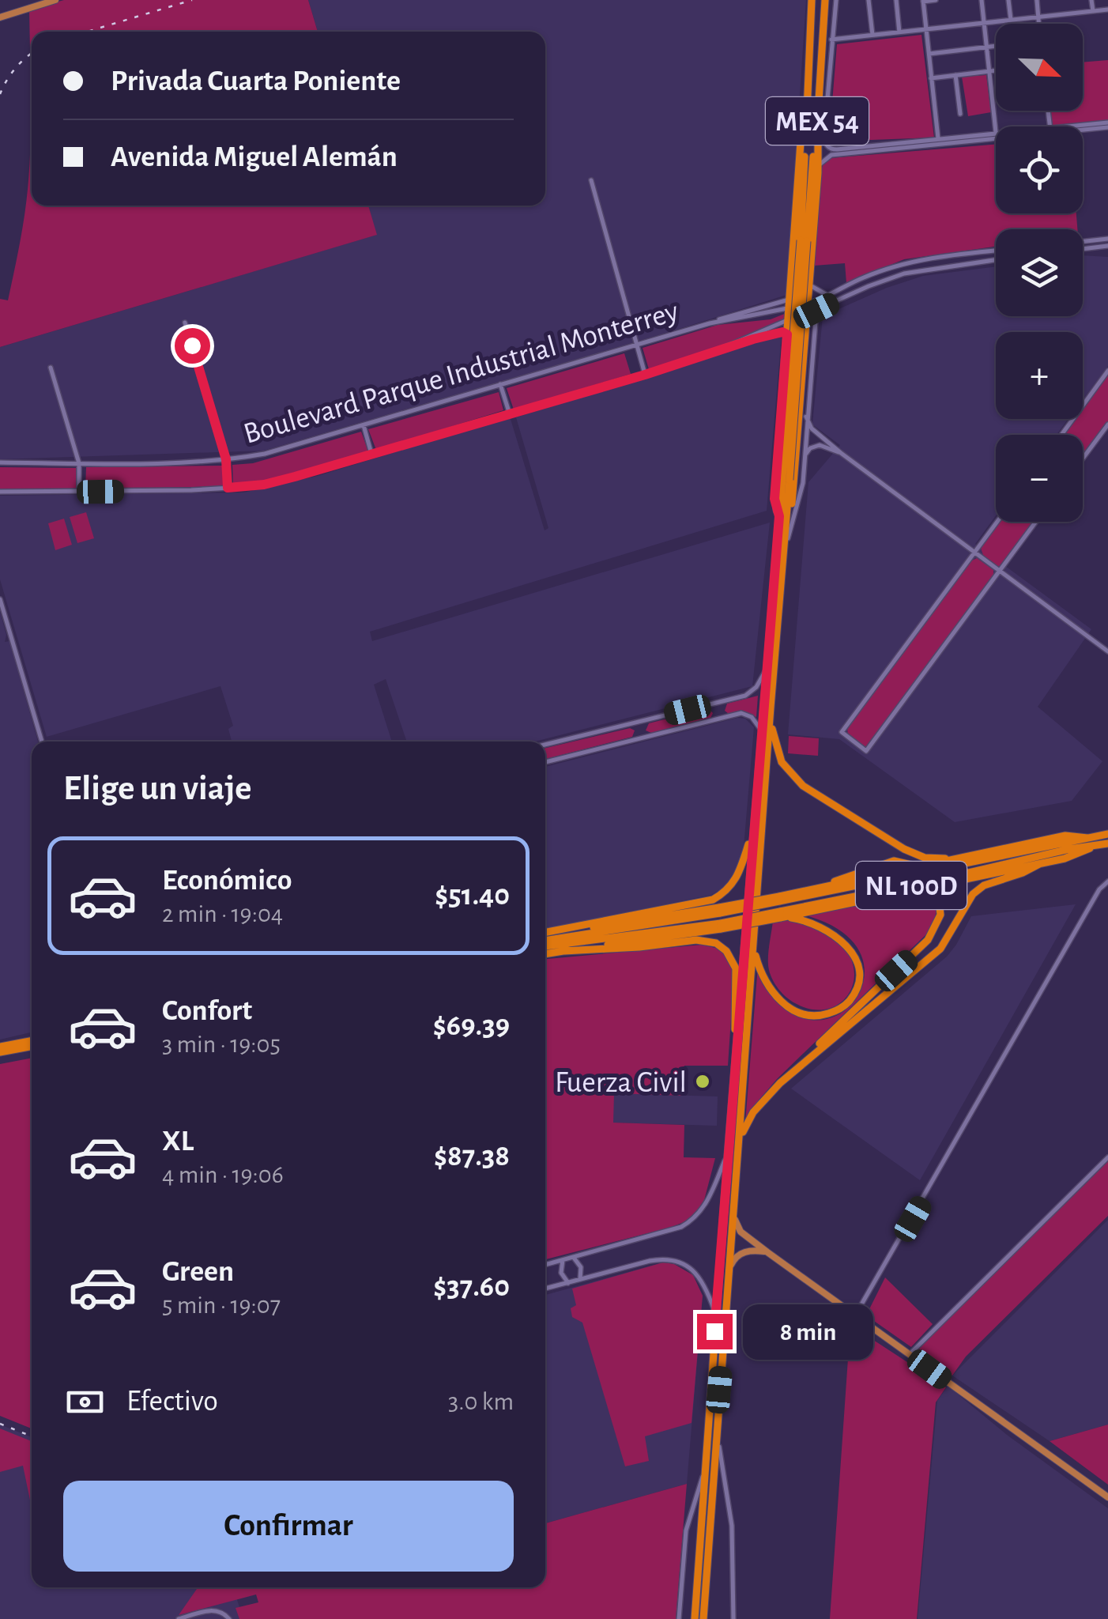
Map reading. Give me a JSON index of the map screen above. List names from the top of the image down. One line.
{"streets":{"highway":["MEX 54","NL 100D"],"street":["Boulevard Parque Industrial Monterrey"]},"places":["Fuerza Civil"],"north":"bottom right","page":{"map_buttons":["+","−"],"banner":["Privada Cuarta Poniente","Avenida Miguel Alemán"],"heading":"Elige un viaje","list":[{"name":"Económico","note":"2 min · 19:04","value":"$51.40"},{"name":"Confort","note":"3 min · 19:05","value":"$69.39"},{"name":"XL","note":"4 min · 19:06","value":"$87.38"},{"name":"Green","note":"5 min · 19:07","value":"$37.60"}],"bubble":"8 min","pay":["Efectivo","3.0 km"],"buttons":"Confirmar"}}
